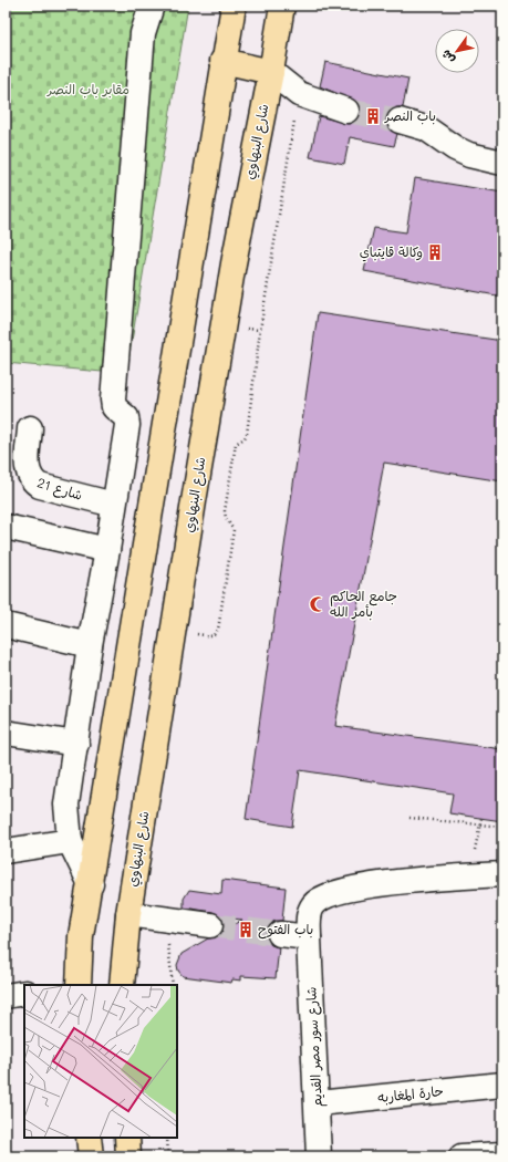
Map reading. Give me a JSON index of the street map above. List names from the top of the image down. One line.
{"streets":{"main road":["شارع البنهاوي"],"street":["شارع 21","شارع سور مصر القديم","حارة المغاربه"]},"crossings":[["شارع سور مصر القديم","حارة المغاربه"]],"parks":["مقابر باب النصر"],"places":{"building":["باب النصر","وكالة قايتباي","باب الفتوح"],"mosque":["جامع الحاكم بأمر الله"]},"north":"bottom left"}
